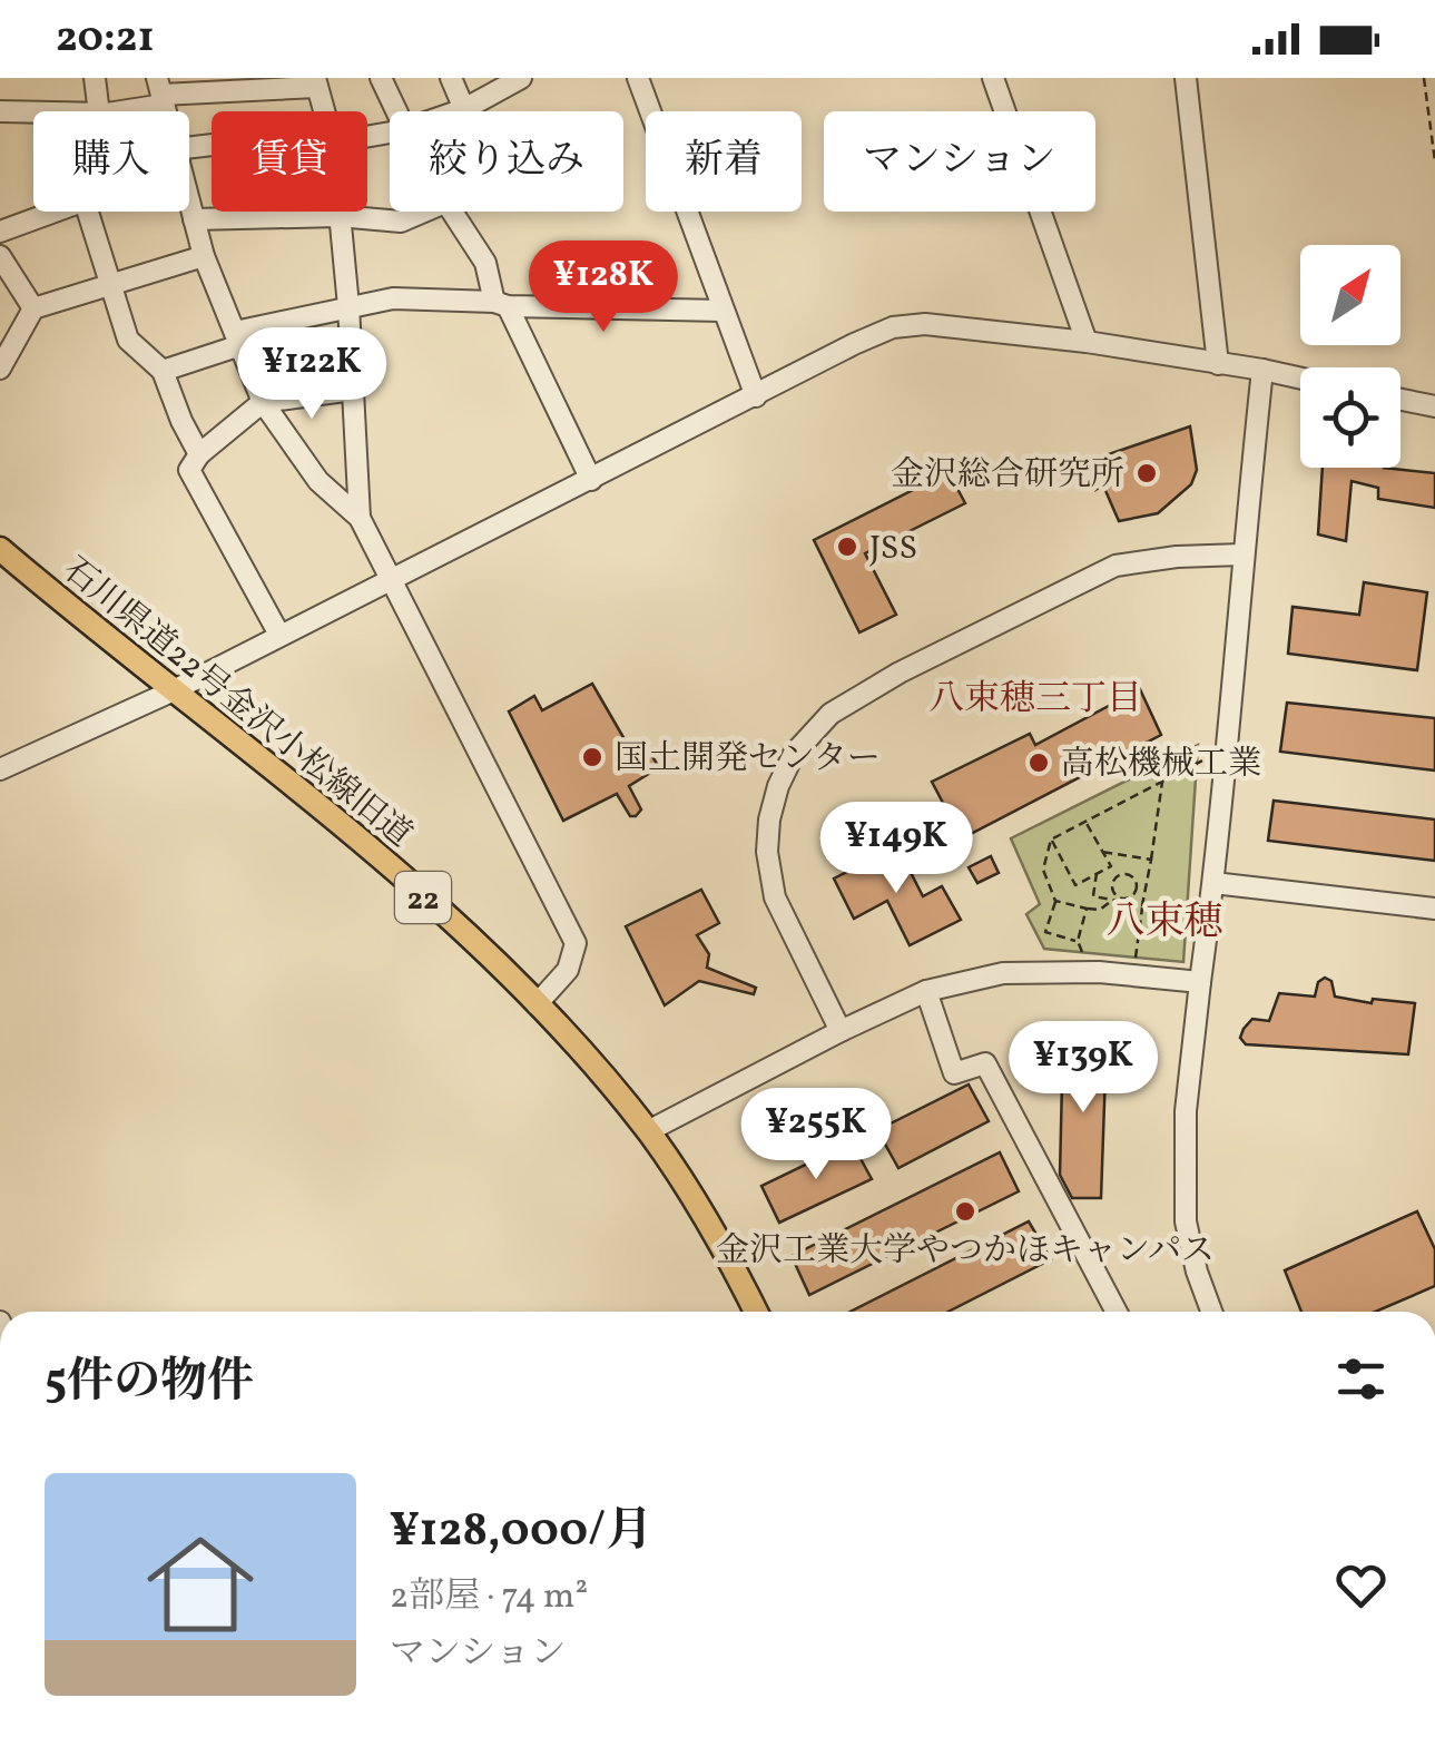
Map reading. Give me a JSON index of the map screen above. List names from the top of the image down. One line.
{"streets":{"main road":["石川県道22号金沢小松線旧道","22"]},"districts":["八束穂三丁目","八束穂"],"places":["金沢総合研究所","JSS","国土開発センター","高松機械工業","金沢工業大学やつかほキャンパス"],"north":"top right","page":{"status":"20:21","chip":["購入","賃貸","絞り込み","新着","マンション"],"price":["¥128K","¥122K","¥149K","¥139K","¥255K"],"heading":"5件の物件","list":[{"name":"¥128,000/月","note":"2部屋 · 74 m² · マンション"}]}}
